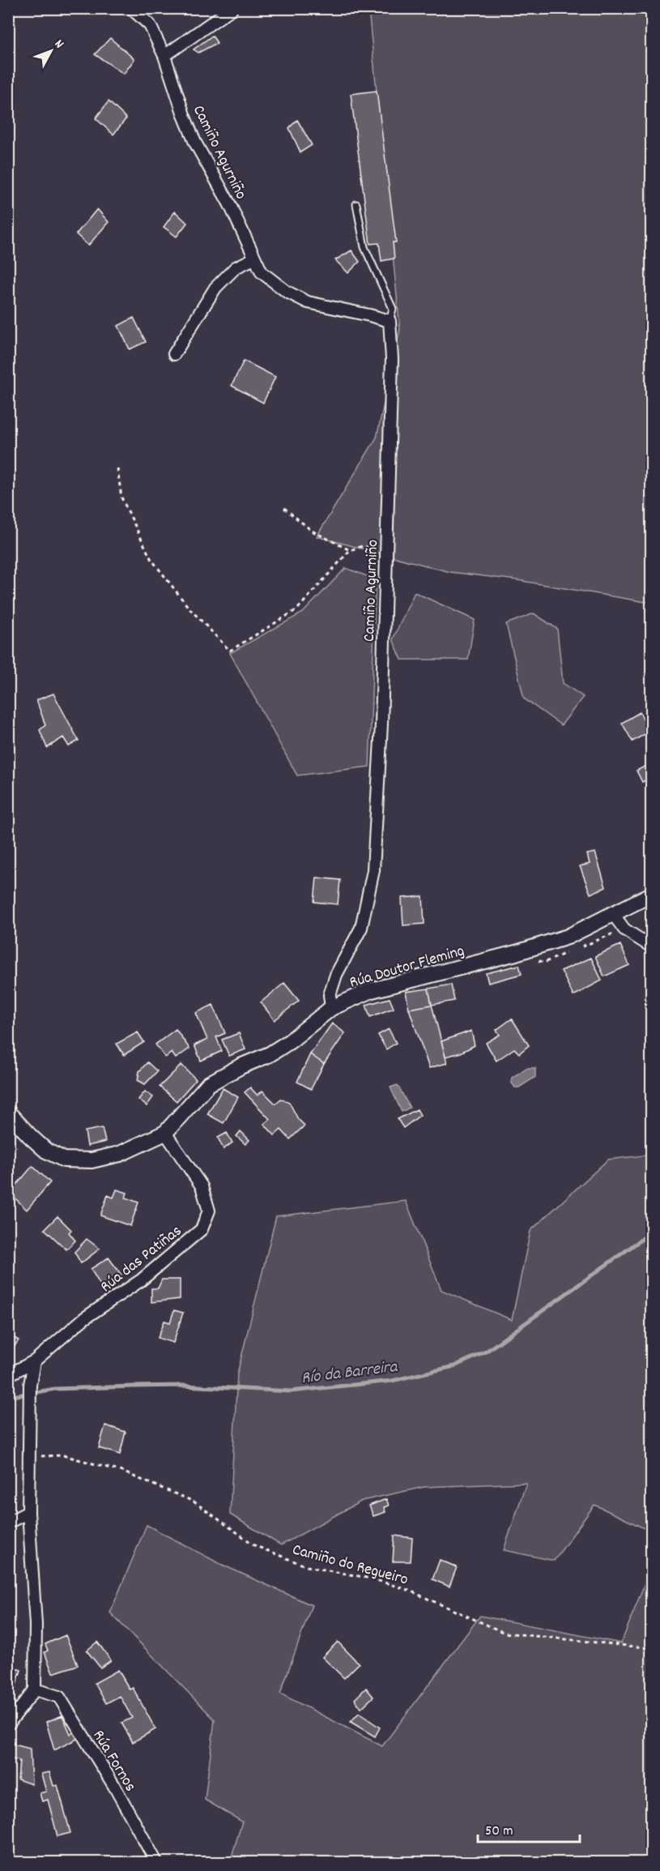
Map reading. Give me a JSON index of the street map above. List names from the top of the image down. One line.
{"streets":{"main road":["Rúa Doutor Fleming"],"street":["Camiño Agurniño","Rúa das Patiñas","Rúa Fornos"],"path":["Camiño do Regueiro"]},"crossings":[["Camiño Agurniño","Rúa Doutor Fleming"],["Rúa Doutor Fleming","Rúa das Patiñas"]],"water":["Río da Barreira"],"scale_bar":"50 m","north":"top right"}
